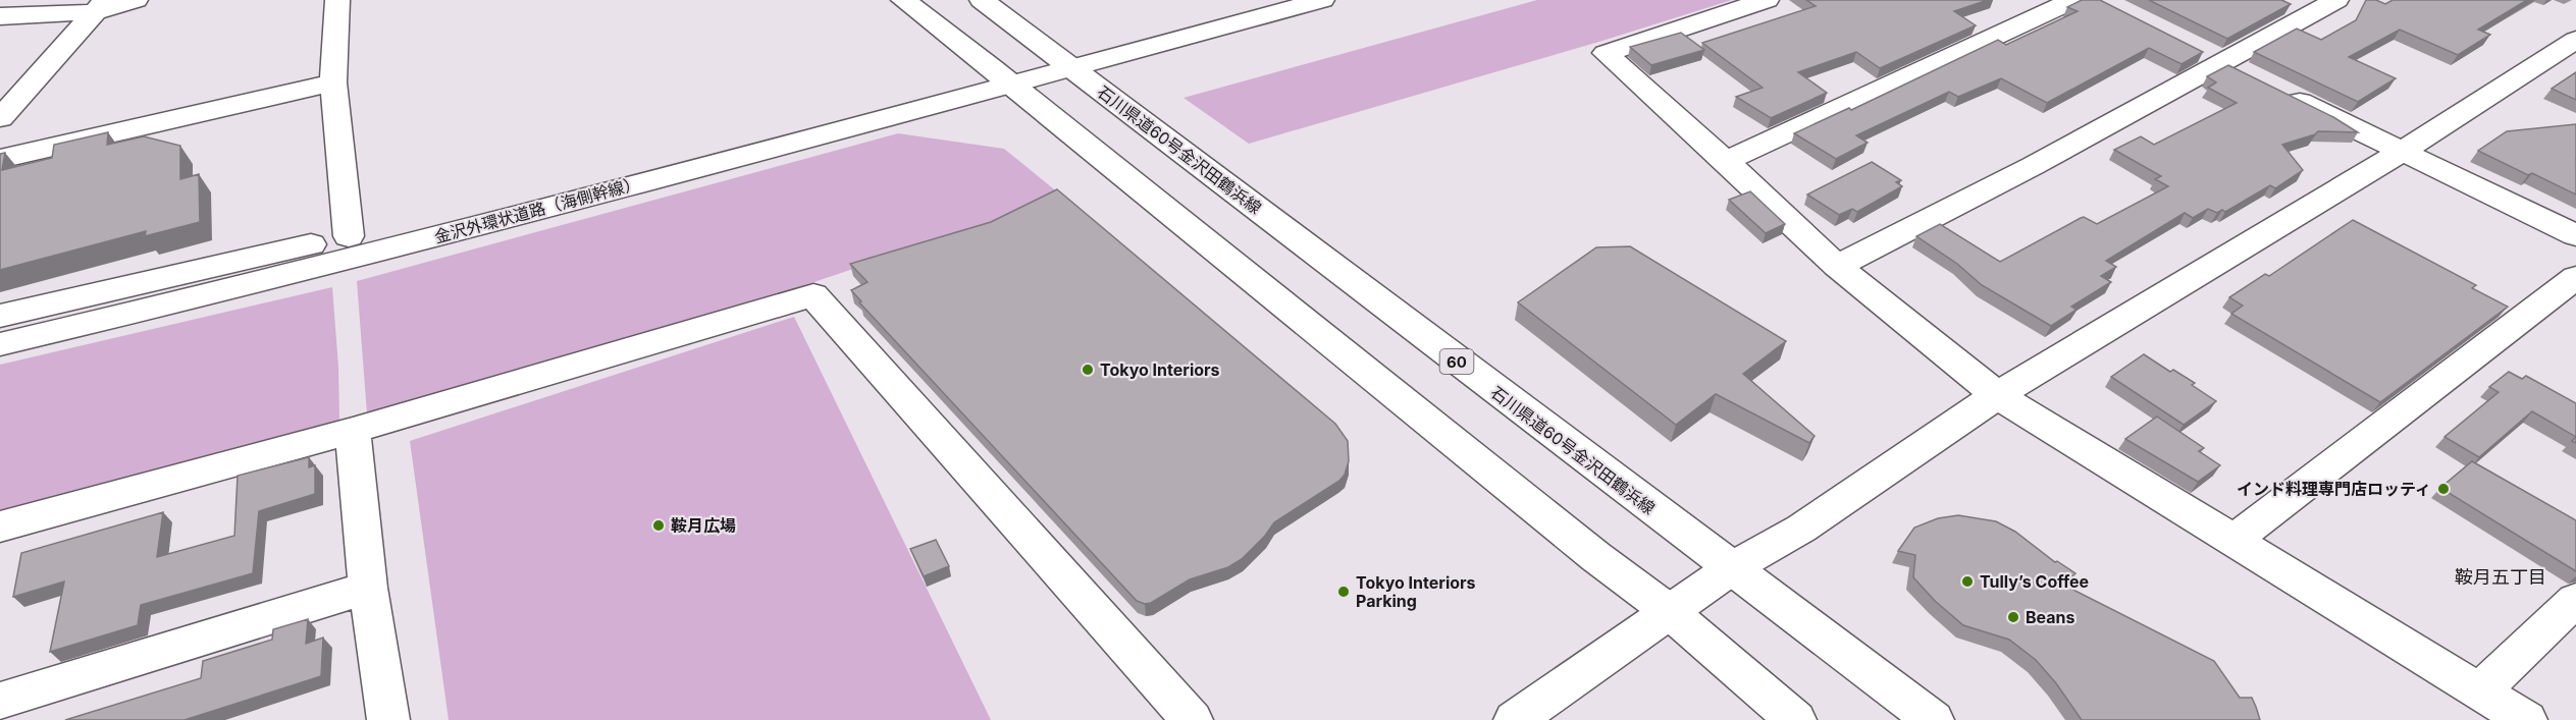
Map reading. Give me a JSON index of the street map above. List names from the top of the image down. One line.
{"streets":{"street":["石川県道60号金沢田鶴浜線","金沢外環状道路（海側幹線）","60"]},"crossings":[["石川県道60号金沢田鶴浜線","金沢外環状道路（海側幹線）"]],"districts":["鞍月五丁目"],"places":["Tokyo Interiors","インド料理専門店ロッティ","鞍月広場","Tully’s Coffee","Tokyo Interiors Parking","Beans"]}
